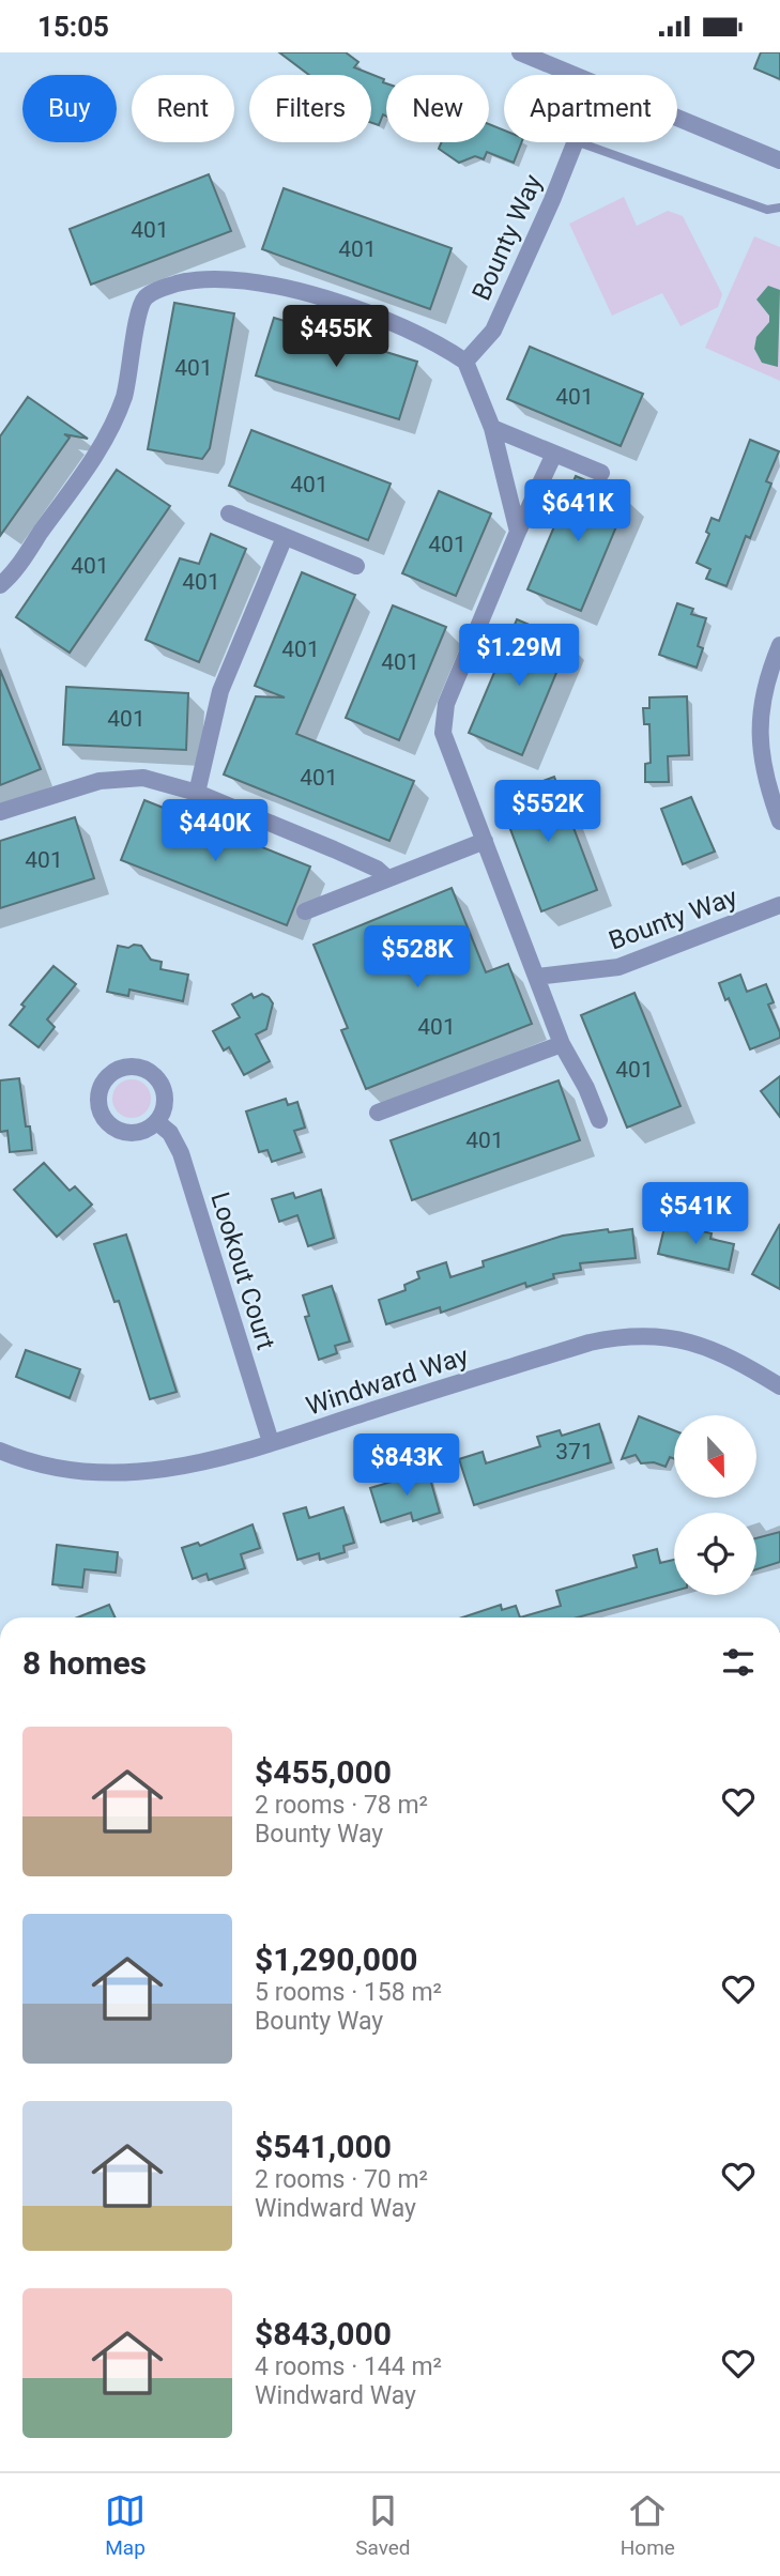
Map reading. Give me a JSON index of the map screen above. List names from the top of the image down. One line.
{"streets":{"street":["Bounty Way","Lookout Court","Windward Way"]},"crossings":[["Lookout Court","Windward Way"]],"house_numbers":["401","401","401","401","401","401","401","401","401","401","401","401","401","401","401","401","371"],"north":"bottom","page":{"status":"15:05","chip":["Buy","Rent","Filters","New","Apartment"],"price":["$455K","$641K","$1.29M","$552K","$440K","$528K","$541K","$843K"],"heading":"8 homes","list":[{"name":"$455,000","note":"2 rooms · 78 m² · Bounty Way"},{"name":"$1,290,000","note":"5 rooms · 158 m² · Bounty Way"},{"name":"$541,000","note":"2 rooms · 70 m² · Windward Way"},{"name":"$843,000","note":"4 rooms · 144 m² · Windward Way"}],"tabs":["Map","Saved","Home"]}}
